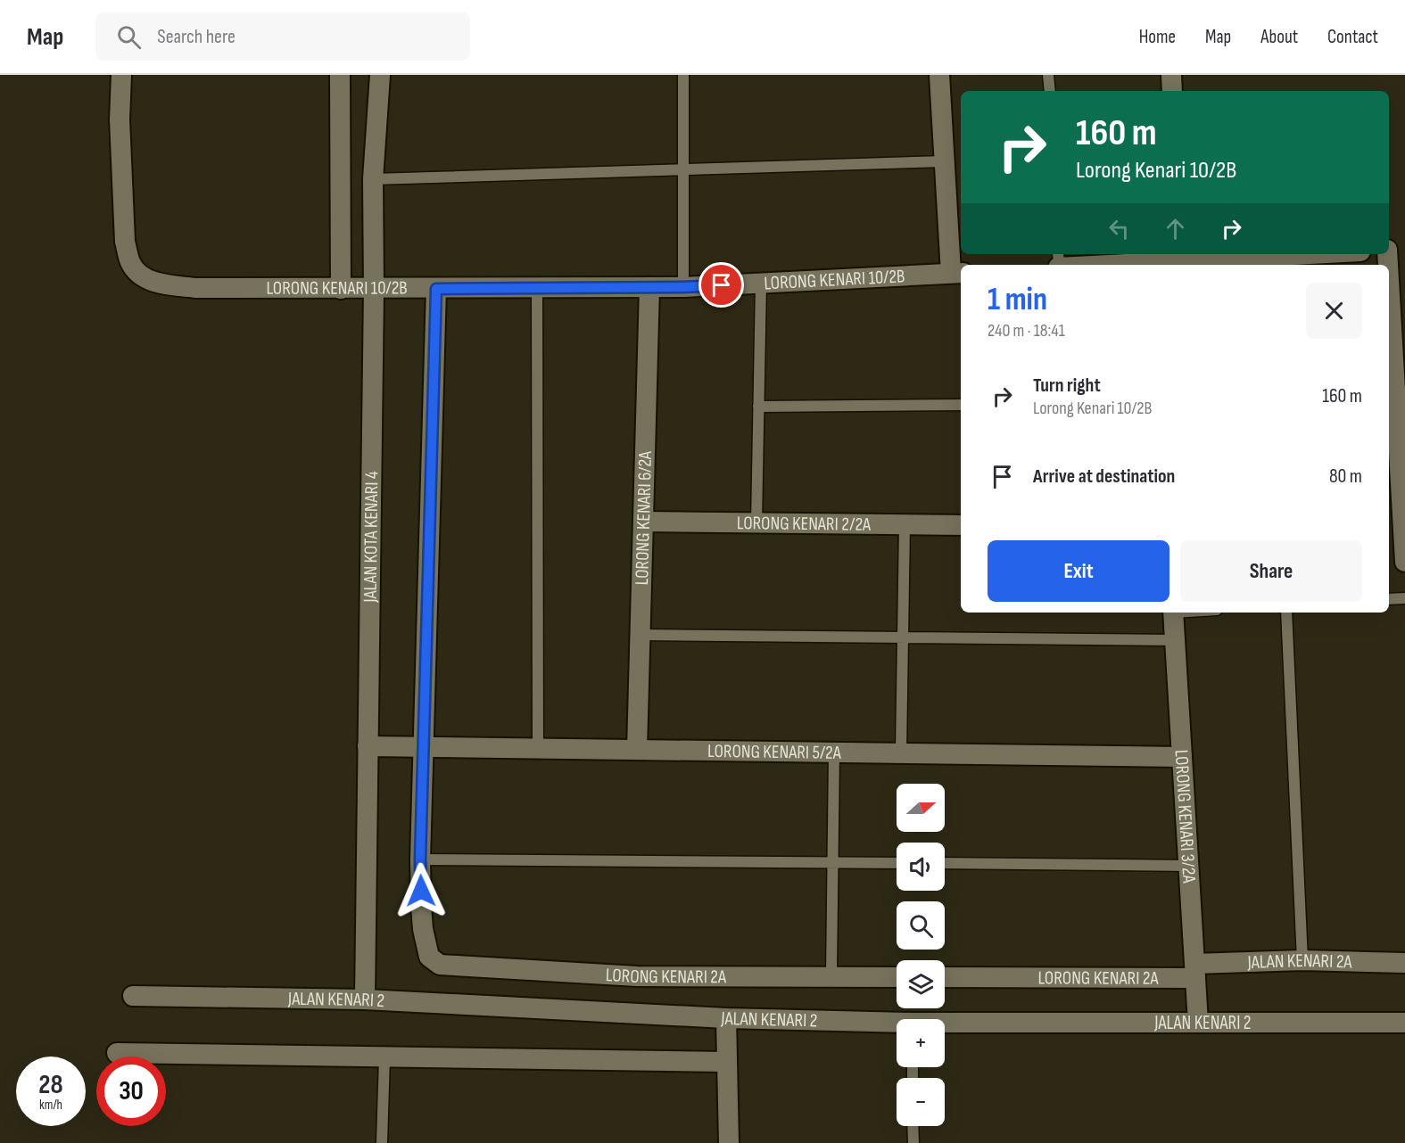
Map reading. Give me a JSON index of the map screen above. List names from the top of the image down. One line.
{"streets":{"street":["LORONG KENARI 10/2B","LORONG KENARI 6/2A","LORONG KENARI 2/2A","JALAN KOTA KENARI 4","LORONG KENARI 5/2A","LORONG KENARI 3/2A","JALAN KENARI 2A","LORONG KENARI 2A","JALAN KENARI 2"]},"crossings":[["LORONG KENARI 10/2B","LORONG KENARI 6/2A"],["LORONG KENARI 10/2B","JALAN KOTA KENARI 4"],["LORONG KENARI 6/2A","LORONG KENARI 2/2A"],["LORONG KENARI 6/2A","LORONG KENARI 5/2A"],["JALAN KOTA KENARI 4","LORONG KENARI 5/2A"],["JALAN KOTA KENARI 4","JALAN KENARI 2"],["LORONG KENARI 5/2A","LORONG KENARI 3/2A"],["LORONG KENARI 3/2A","JALAN KENARI 2A"],["LORONG KENARI 3/2A","LORONG KENARI 2A"],["LORONG KENARI 3/2A","JALAN KENARI 2"],["JALAN KENARI 2A","LORONG KENARI 2A"]],"north":"right","page":{"header":"Map","search":"Search here","nav":["Home","Map","About","Contact"],"turn":["160 m","Lorong Kenari 10/2B"],"heading":["1 min","240 m · 18:41"],"list":[{"name":"Turn right","note":"Lorong Kenari 10/2B","value":"160 m"},{"name":"Arrive at destination","value":"80 m"}],"buttons":["Exit","Share"],"map_buttons":["+","−"],"speed":"28 km/h","limit":"30"}}
